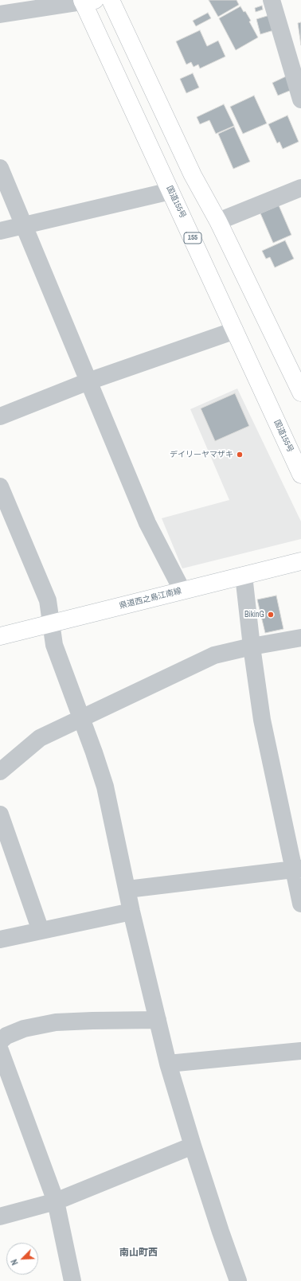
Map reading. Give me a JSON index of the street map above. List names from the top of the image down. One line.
{"streets":{"main road":["国道155号","155","県道西之島江南線"]},"districts":["南山町西"],"places":["デイリーヤマザキ","BikinG"],"north":"bottom left"}
